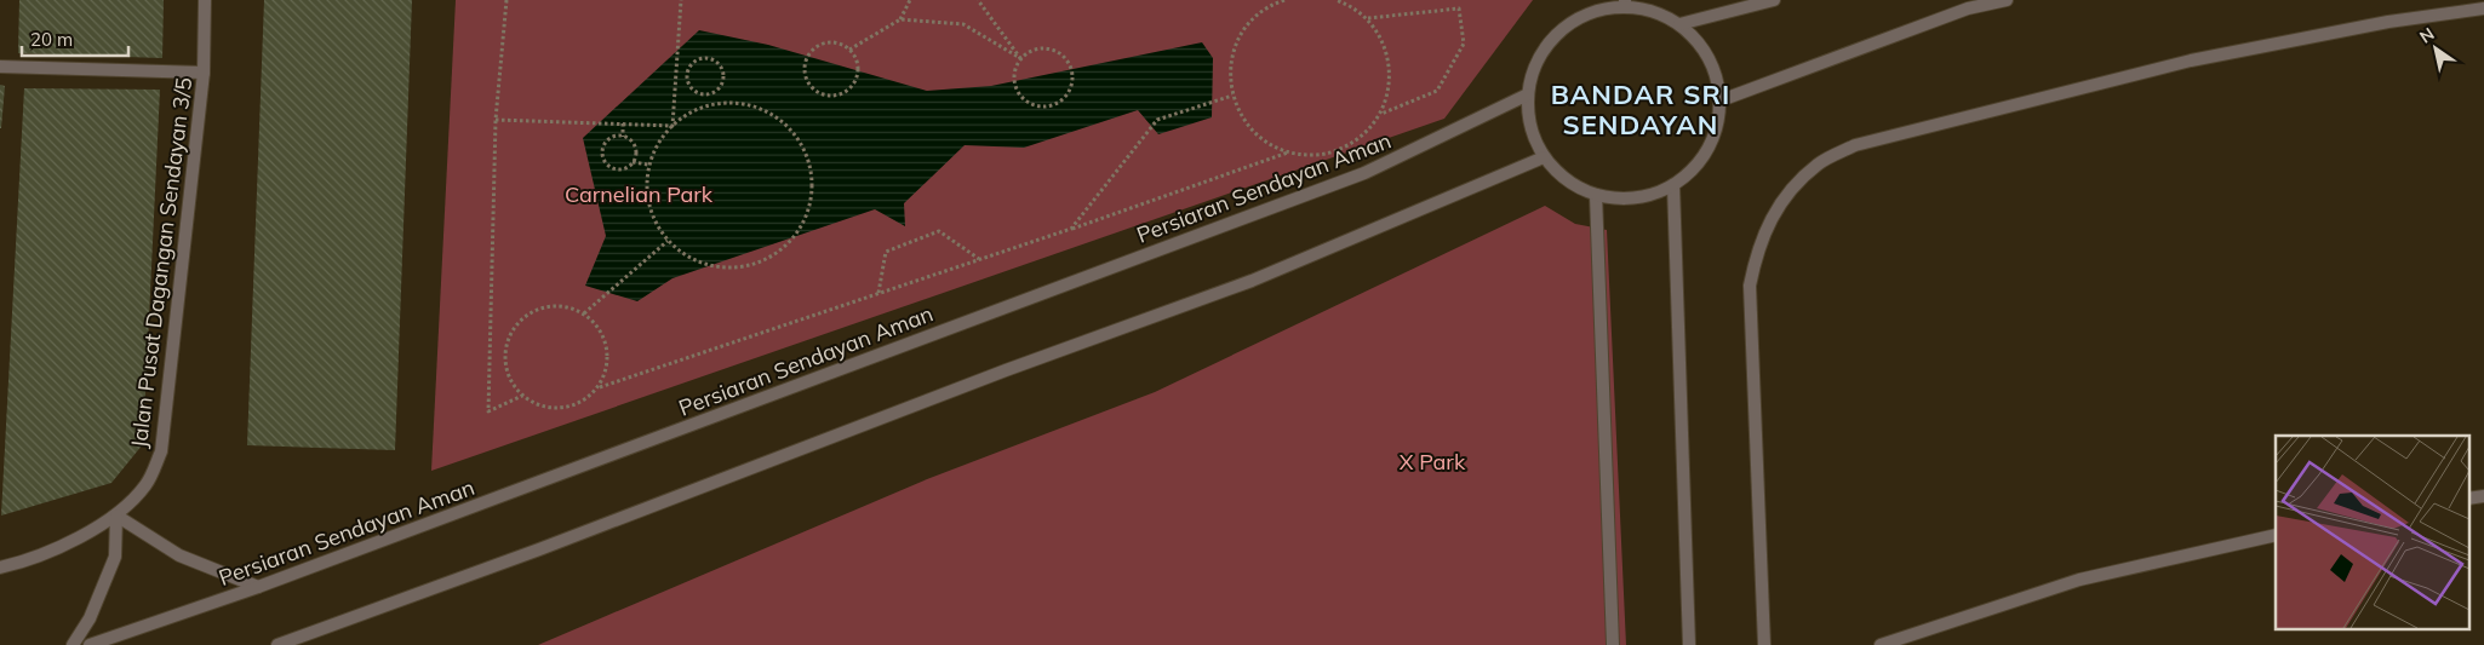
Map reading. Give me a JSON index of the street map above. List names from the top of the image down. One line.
{"streets":{"street":["Persiaran Sendayan Aman","Jalan Pusat Dagangan Sendayan 3/5"]},"districts":["BANDAR SRI SENDAYAN"],"parks":["Carnelian Park","X Park"],"scale_bar":"20 m","north":"top left"}
